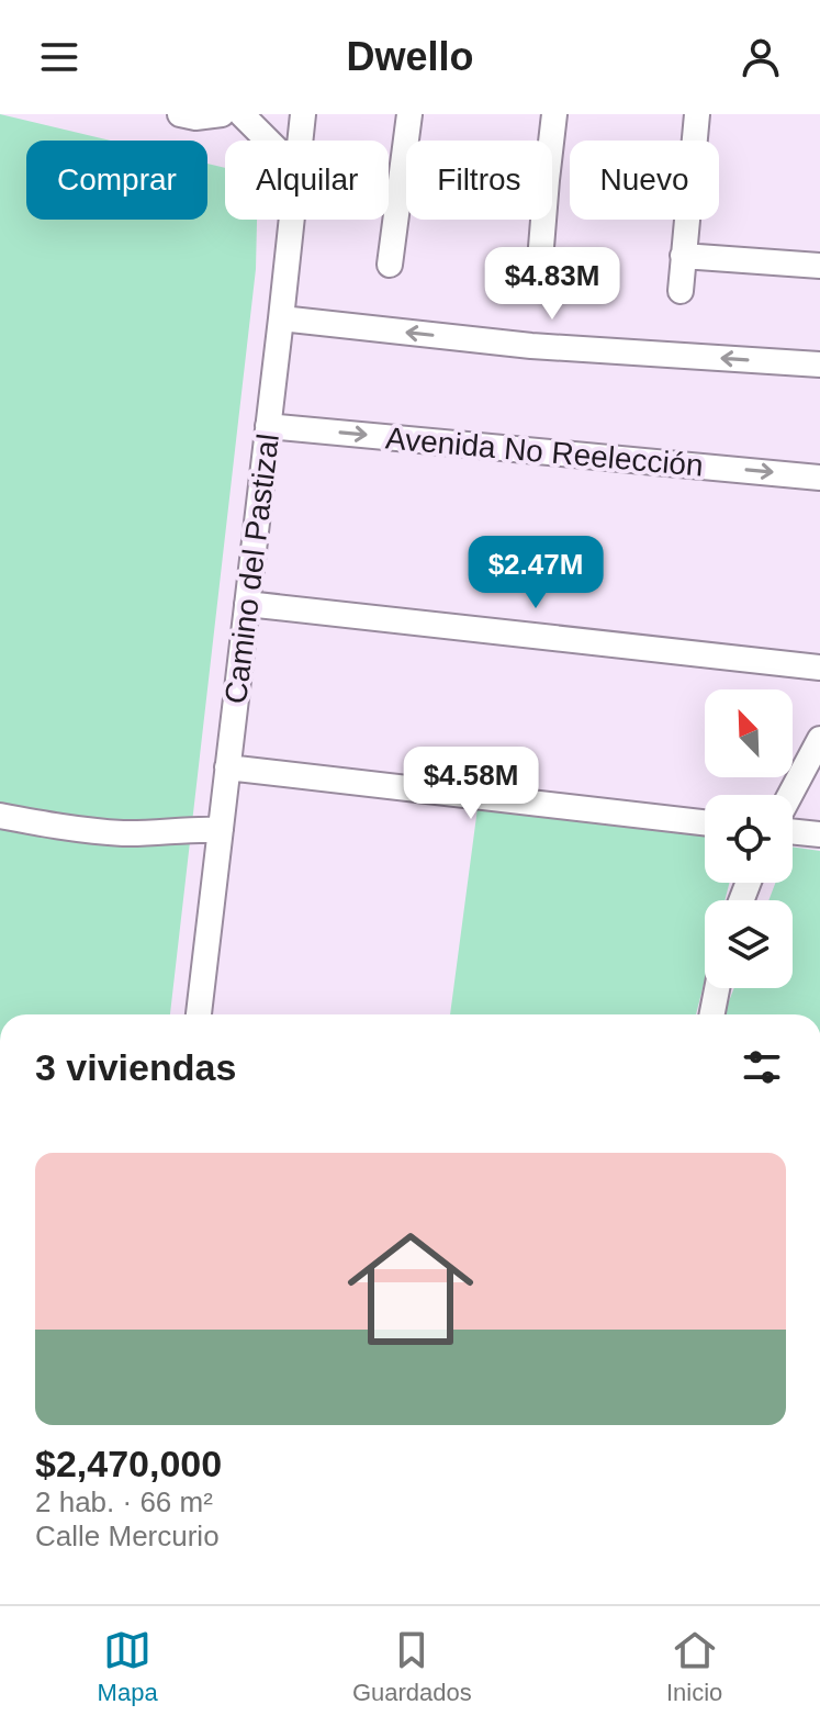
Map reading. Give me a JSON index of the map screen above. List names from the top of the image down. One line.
{"streets":{"street":["Avenida No Reelección","Camino del Pastizal"]},"crossings":[["Avenida No Reelección","Camino del Pastizal"]],"north":"top left","page":{"header":"Dwello","chip":["Comprar","Alquilar","Filtros","Nuevo"],"price":["$4.83M","$2.47M","$4.58M"],"heading":"3 viviendas","list":[{"name":"$2,470,000","note":"2 hab. · 66 m² · Calle Mercurio"}],"tabs":["Mapa","Guardados","Inicio"]}}
